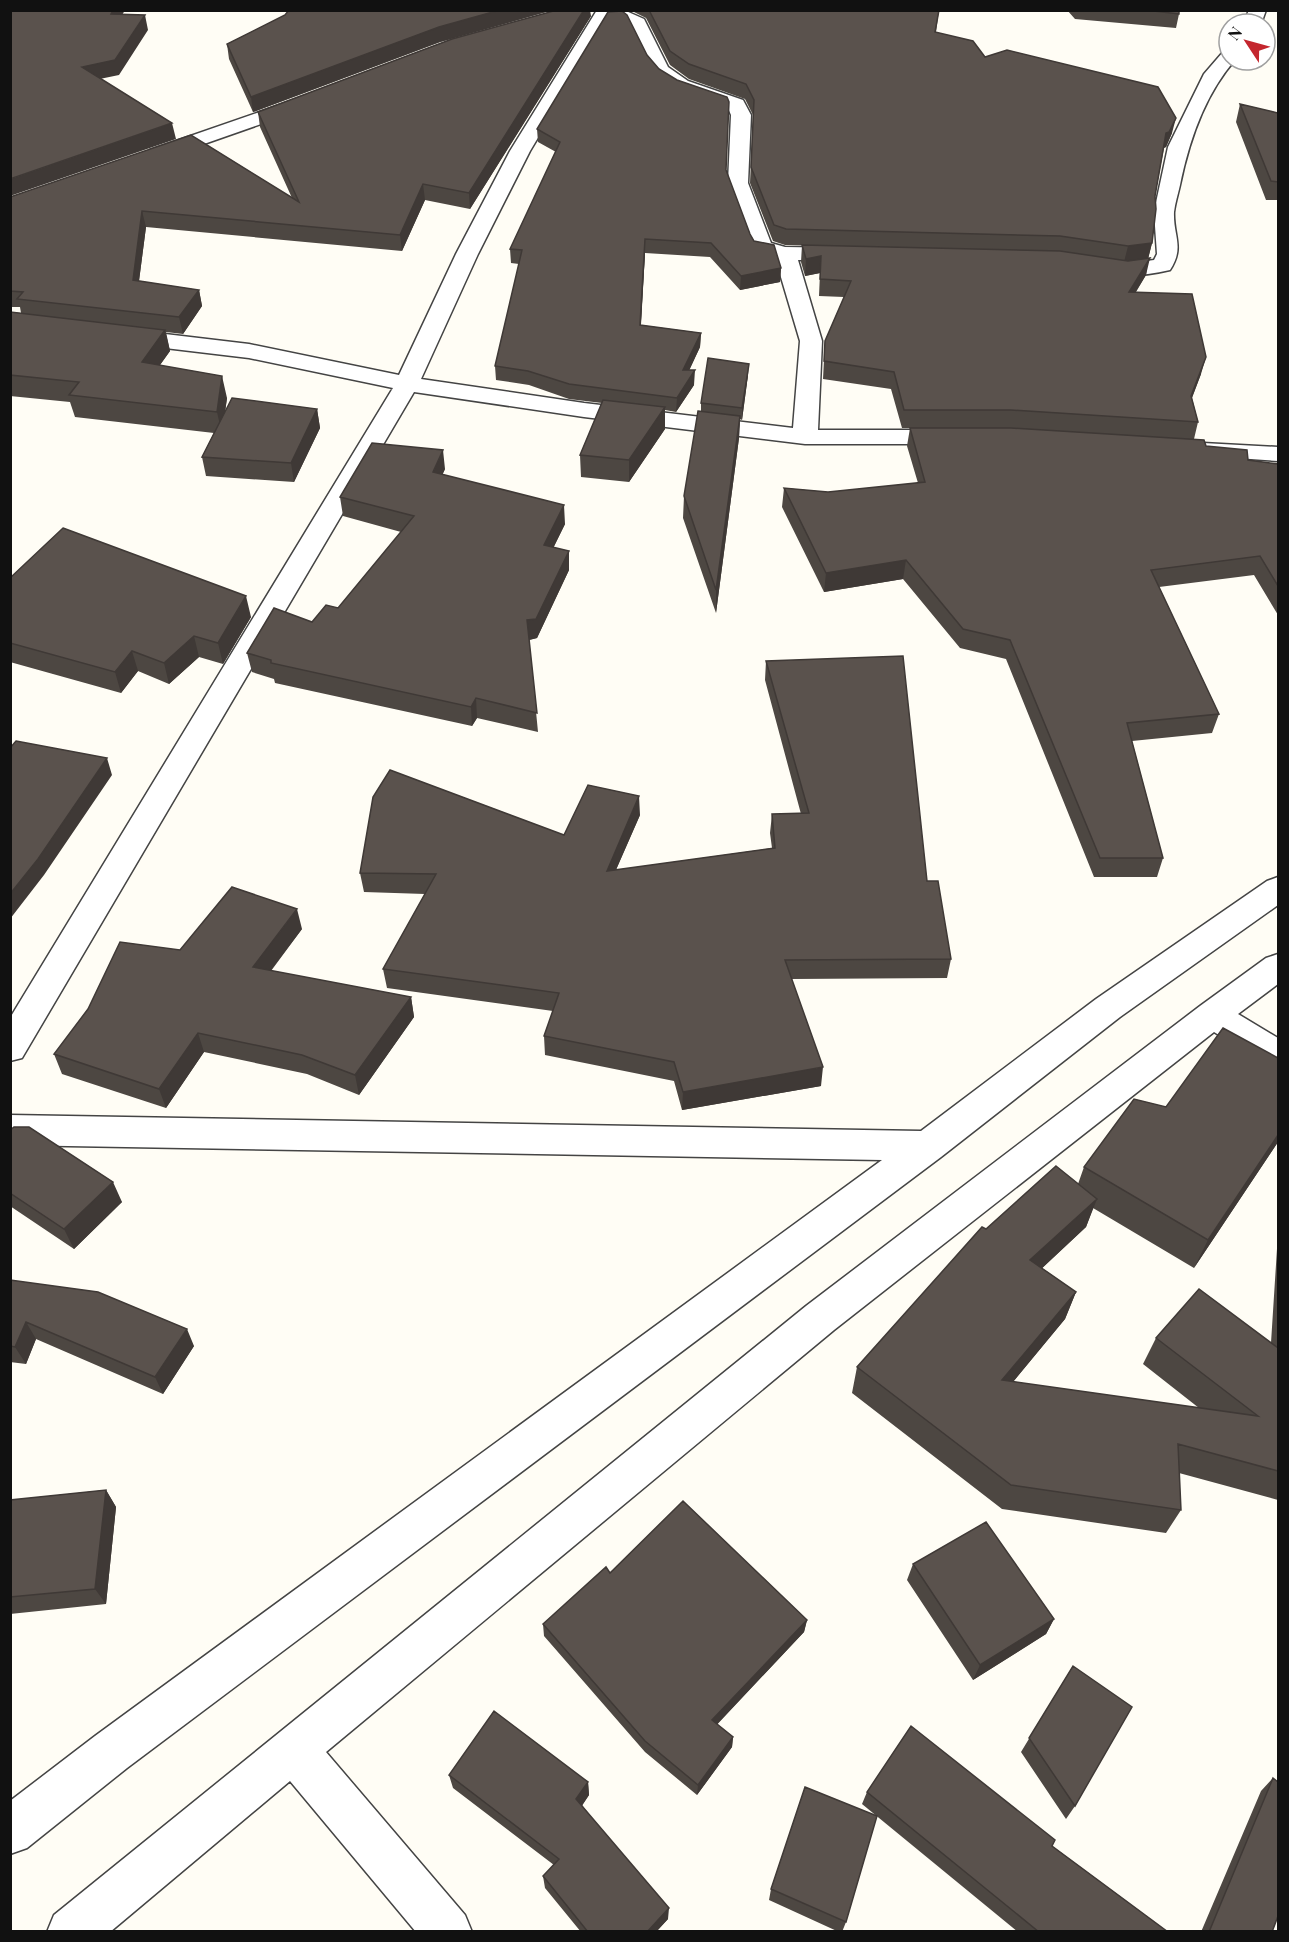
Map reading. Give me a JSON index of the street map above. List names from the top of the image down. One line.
{"north":"top left"}
